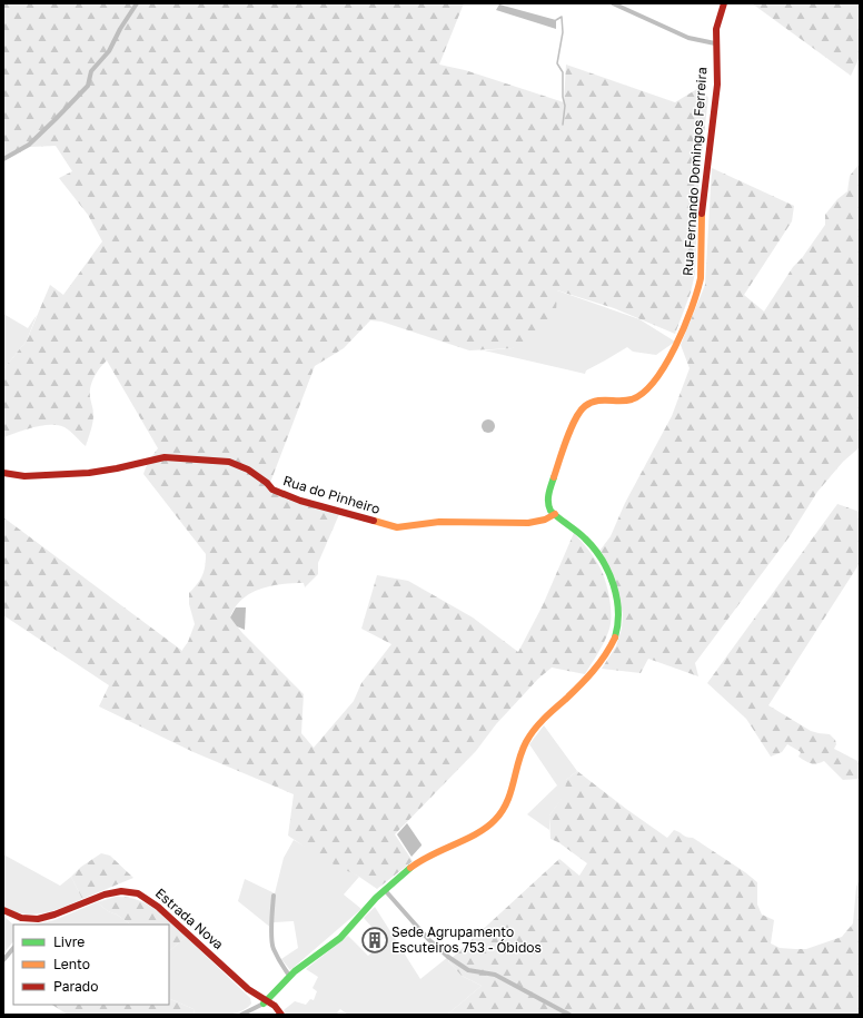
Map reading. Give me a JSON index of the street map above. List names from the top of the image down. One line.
{"streets":{"street":["Rua Fernando Domingos Ferreira","Rua do Pinheiro","Estrada Nova"]},"crossings":[["Rua Fernando Domingos Ferreira","Rua do Pinheiro"]],"places":{"building":["Sede Agrupamento Escuteiros 753 - Óbidos"]},"legend":["Livre","Lento","Parado"]}
